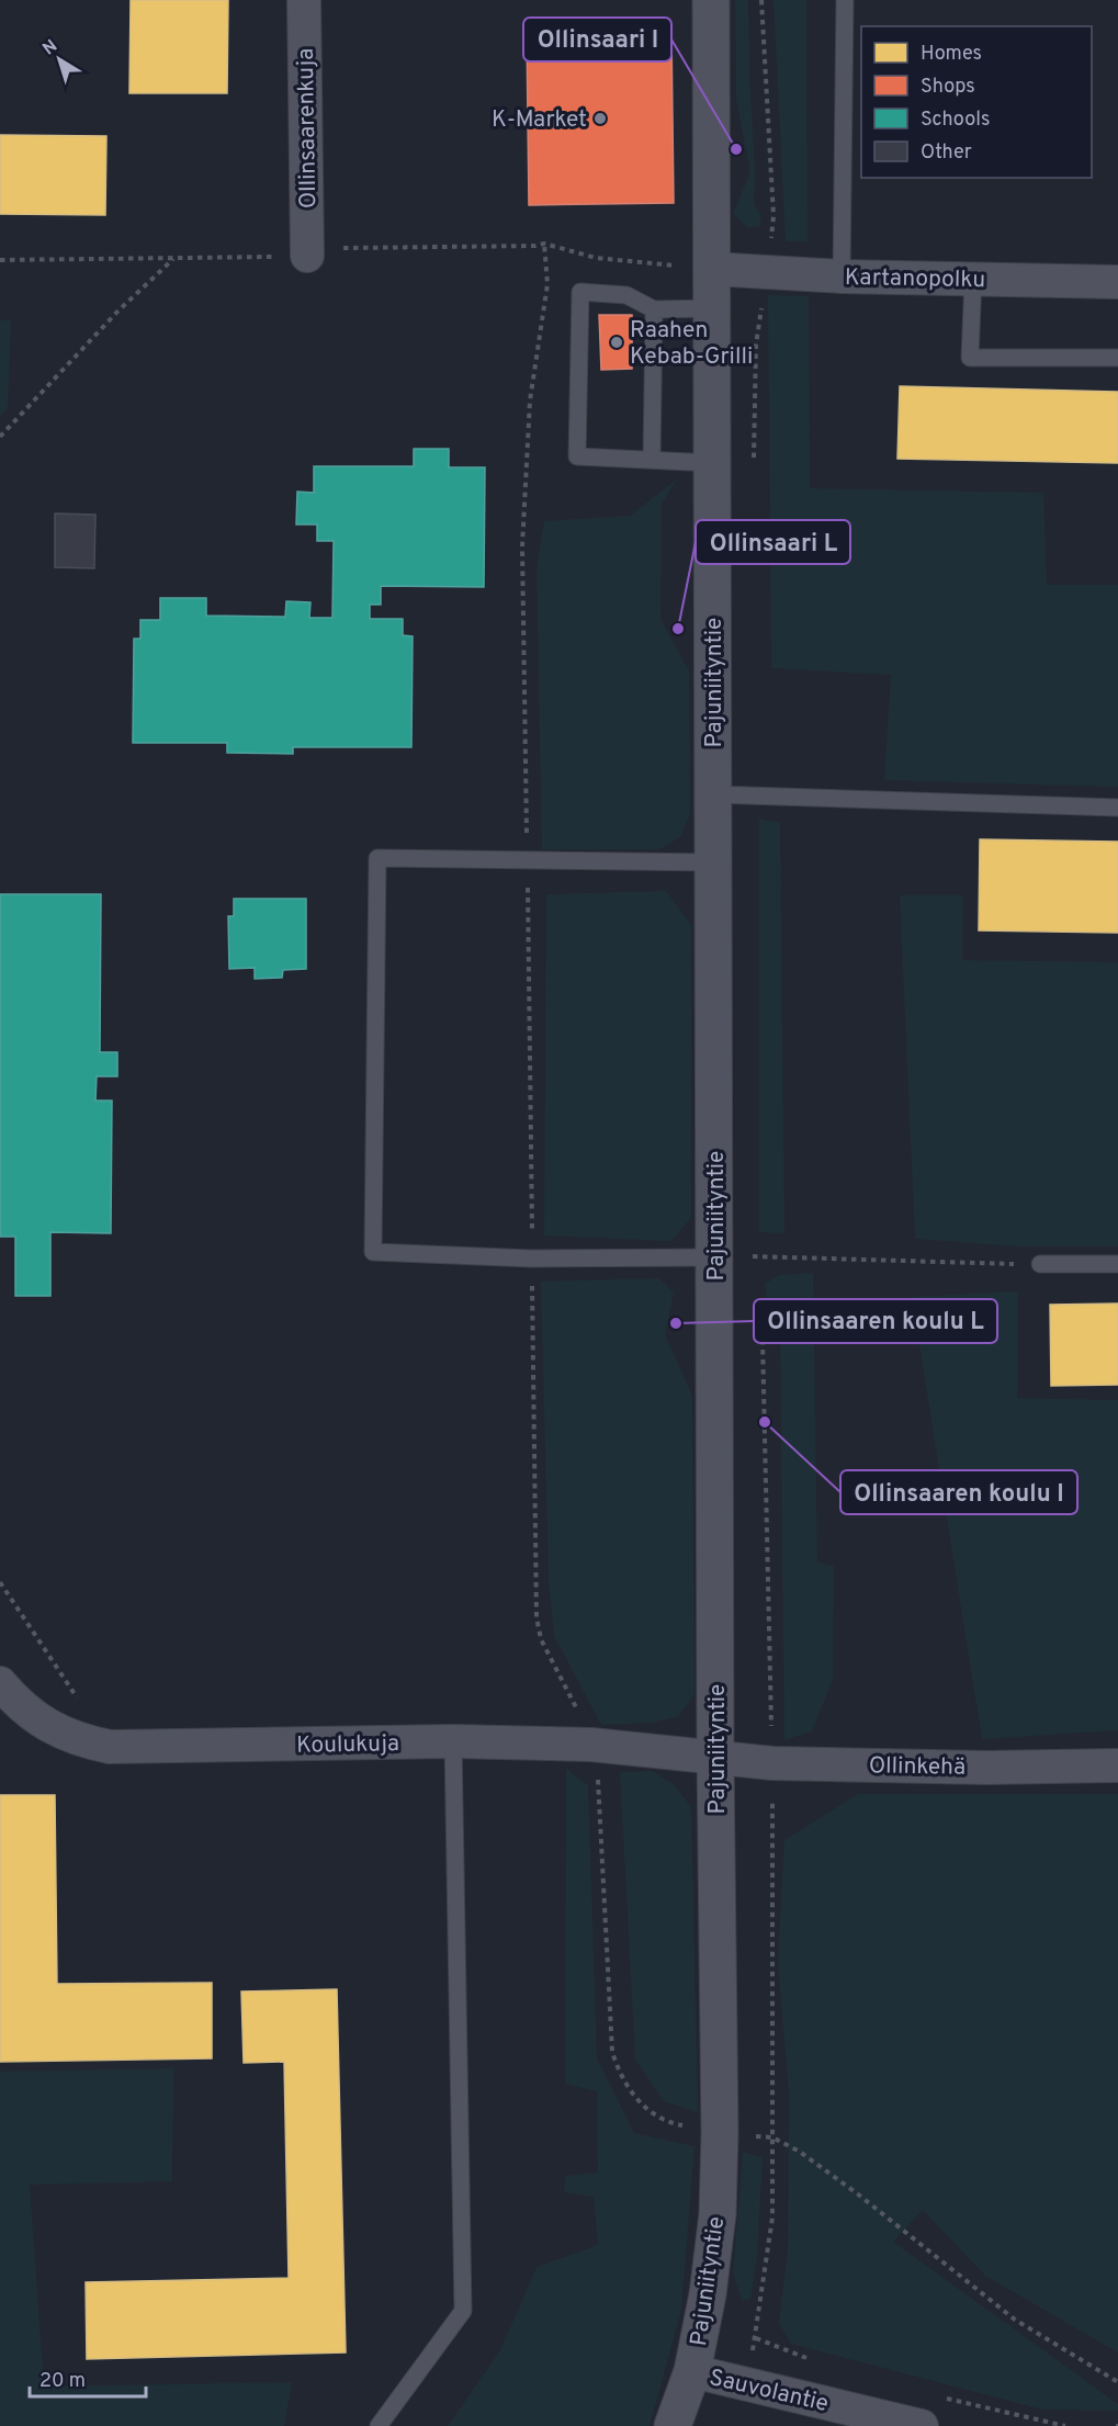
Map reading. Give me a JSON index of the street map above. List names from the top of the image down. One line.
{"streets":{"street":["Ollinsaarenkuja","Kartanopolku","Pajuniityntie","Koulukuja","Ollinkehä","Sauvolantie"]},"crossings":[["Kartanopolku","Pajuniityntie"],["Pajuniityntie","Koulukuja"],["Pajuniityntie","Ollinkehä"],["Pajuniityntie","Sauvolantie"],["Koulukuja","Ollinkehä"]],"places":["K-Market","Ollinsaari I","Raahen Kebab-Grilli","Ollinsaari L","Ollinsaaren koulu L","Ollinsaaren koulu I"],"legend":["Homes","Shops","Schools","Other"],"scale_bar":"20 m","north":"top left"}
